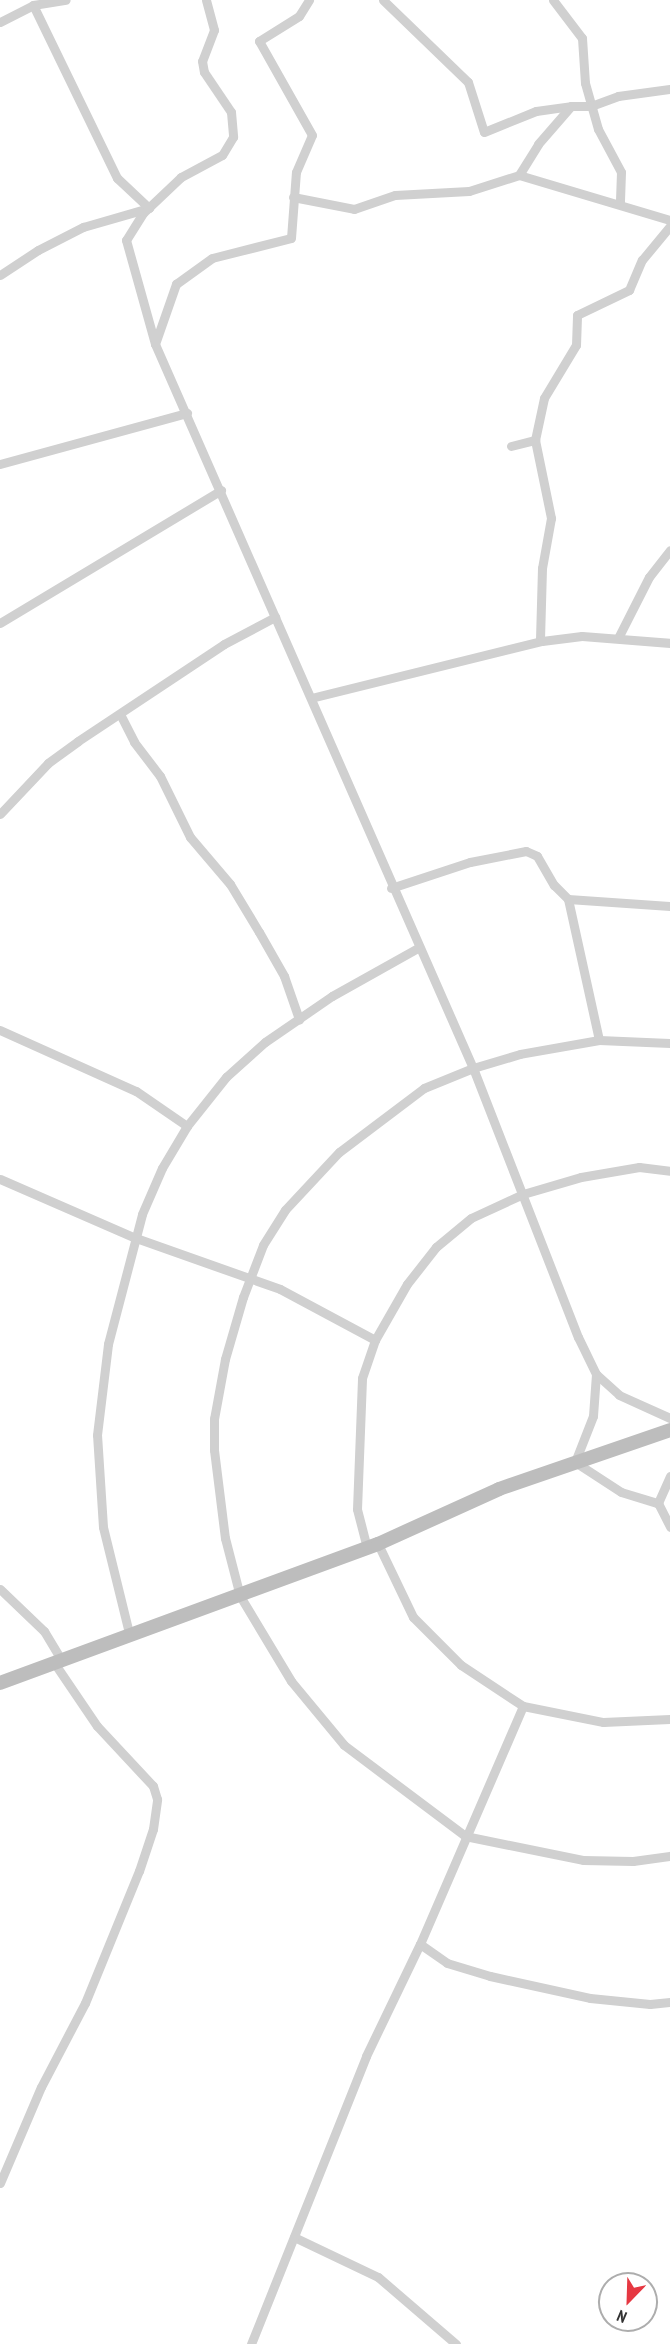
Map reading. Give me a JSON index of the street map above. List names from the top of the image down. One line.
{"north":"bottom left"}
